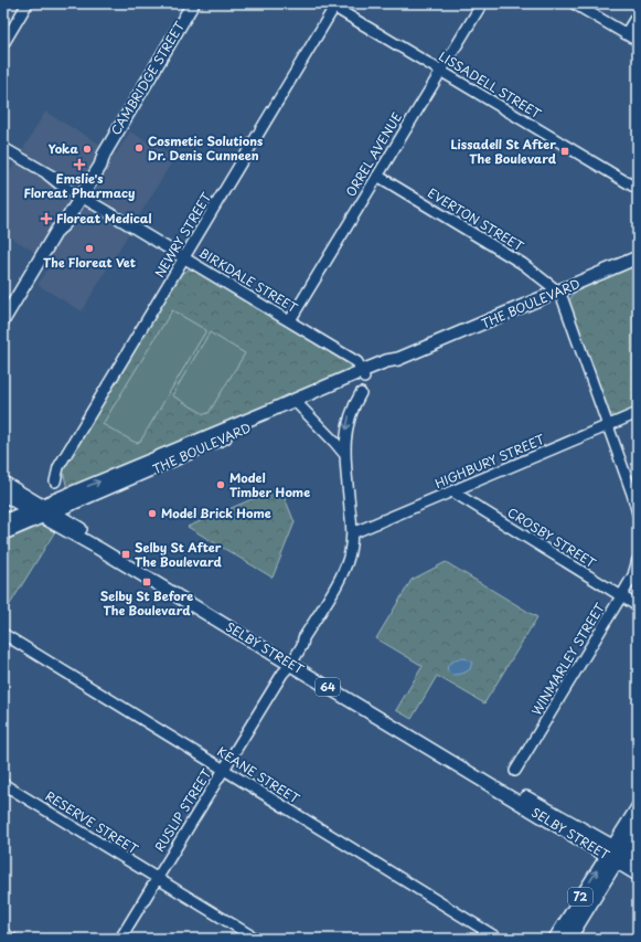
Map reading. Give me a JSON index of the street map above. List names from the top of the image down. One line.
{"streets":{"main road":["CAMBRIDGE STREET","THE BOULEVARD","SELBY STREET","64","72"],"street":["LISSADELL STREET","ORREL AVENUE","EVERTON STREET","NEWRY STREET","BIRKDALE STREET","HIGHBURY STREET","CROSBY STREET","WINMARLEY STREET","KEANE STREET","RUSLIP STREET","RESERVE STREET"]},"crossings":[["CAMBRIDGE STREET","BIRKDALE STREET"],["LISSADELL STREET","ORREL AVENUE"],["LISSADELL STREET","NEWRY STREET"],["ORREL AVENUE","EVERTON STREET"],["ORREL AVENUE","BIRKDALE STREET"],["EVERTON STREET","THE BOULEVARD"],["NEWRY STREET","BIRKDALE STREET"],["BIRKDALE STREET","THE BOULEVARD"],["THE BOULEVARD","SELBY STREET"],["HIGHBURY STREET","CROSBY STREET"],["HIGHBURY STREET","RUSLIP STREET"],["CROSBY STREET","WINMARLEY STREET"],["SELBY STREET","RUSLIP STREET"],["SELBY STREET","72"],["KEANE STREET","RUSLIP STREET"],["RUSLIP STREET","RESERVE STREET"]],"places":{"other":["Cosmetic Solutions Dr. Denis Cunneen","Yoka","The Floreat Vet","Model Timber Home","Model Brick Home"],"transit":["Lissadell St After The Boulevard","Selby St After The Boulevard","Selby St Before The Boulevard"],"health":["Emslie's Floreat Pharmacy","Floreat Medical"]}}
